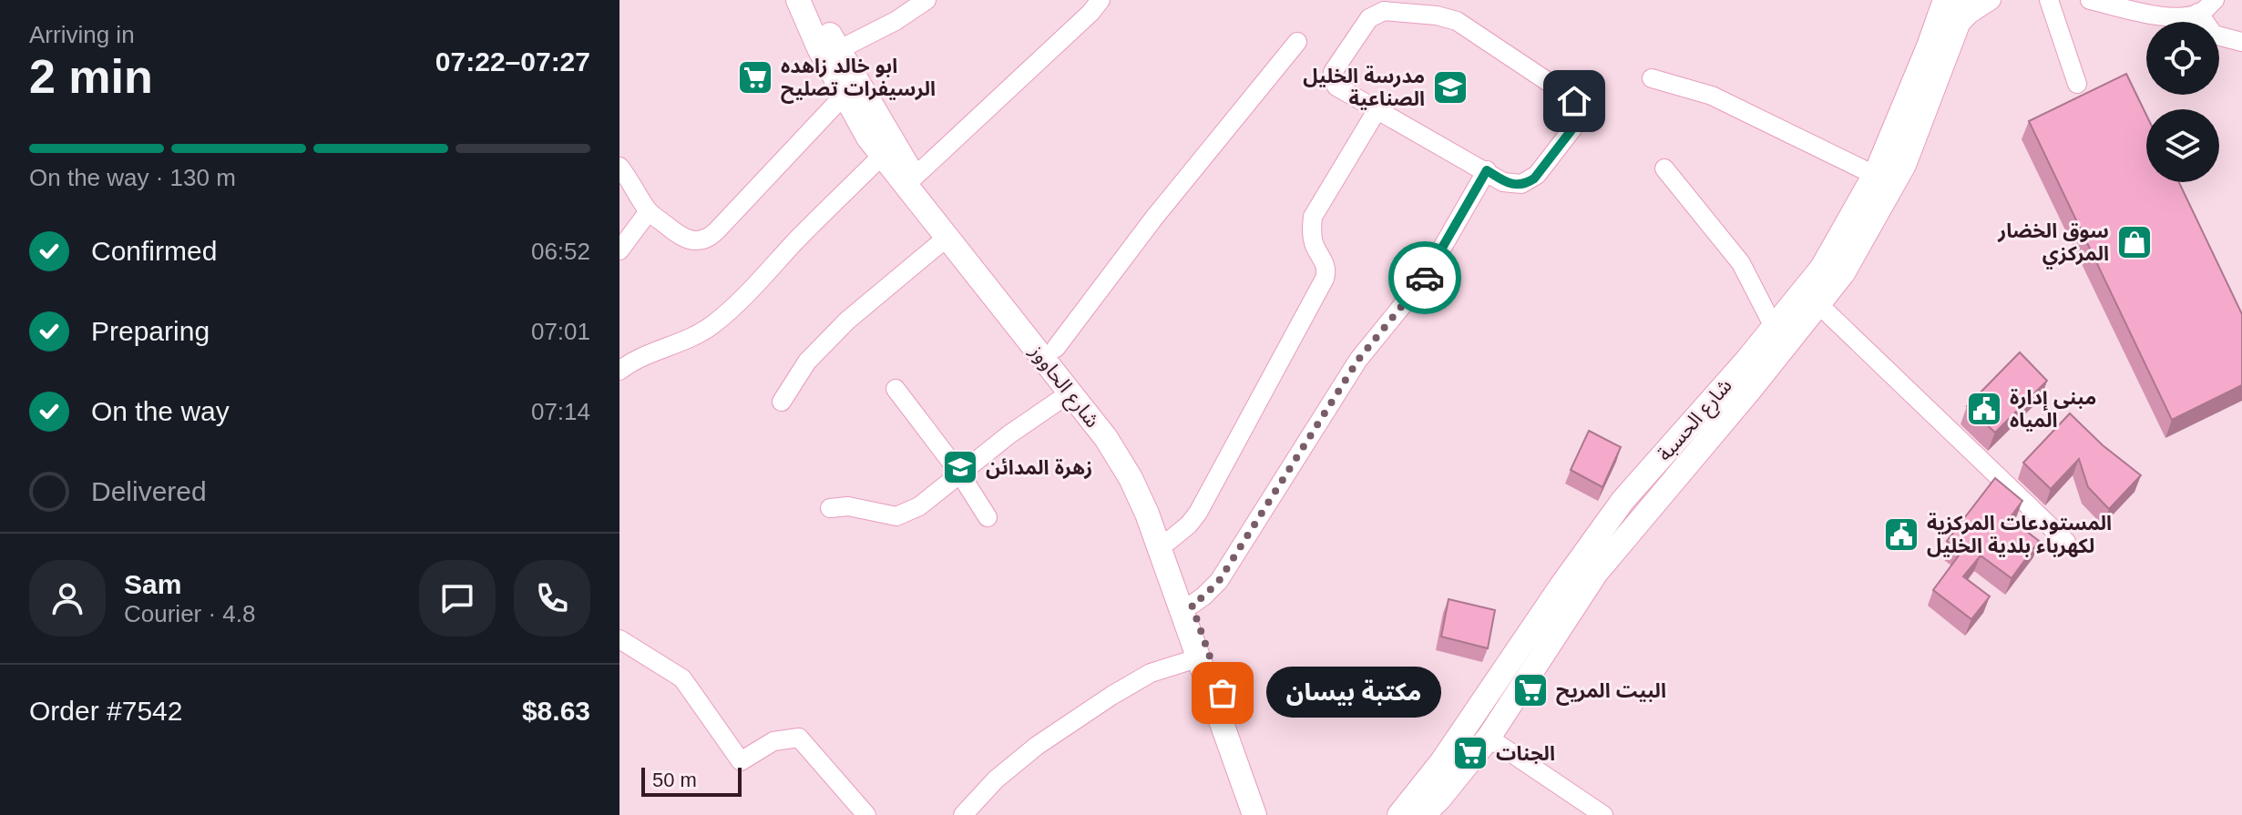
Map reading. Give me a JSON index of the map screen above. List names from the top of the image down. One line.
{"streets":{"main road":["شارع الحاووز","شارع الحسبة"]},"places":{"supermarket":["ابو خالد زاهده الرسيفرات تصليح","البيت المريح","الجنات"],"school or university":["مدرسة الخليل الصناعية","زهرة المدائن"],"shop":["سوق الخضار المركزي"],"public building":["مبنى إدارة المياه","المستودعات المركزية لكهرباء بلدية الخليل"],"other":["مكتبة بيسان"]},"scale_bar":"50 m","page":{"heading":["2 min","Arriving in","07:22–07:27"],"panel":["Sam","Courier · 4.8","Order #7542","$8.63"],"bar":"On the way · 130 m","list":[["Confirmed","06:52"],["Preparing","07:01"],["On the way","07:14"],"Delivered"],"bubble":"مكتبة بيسان","scale":"50 m"}}
